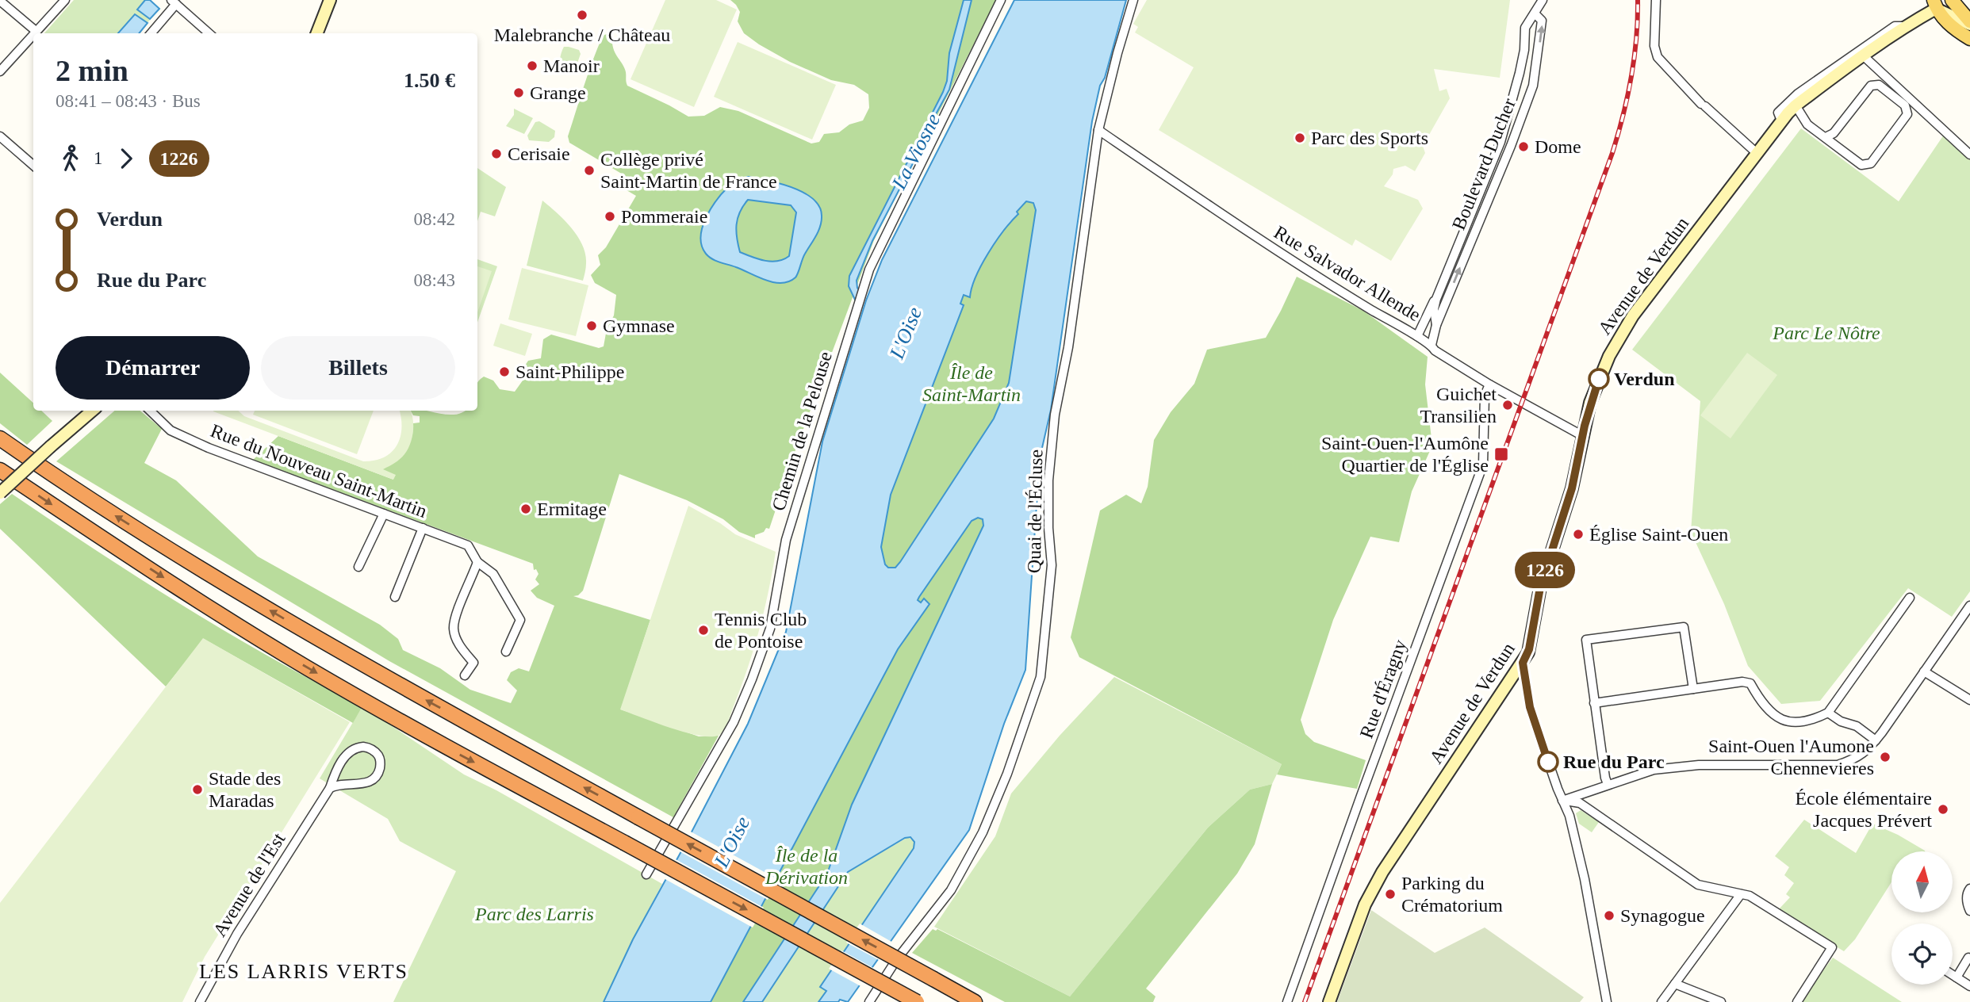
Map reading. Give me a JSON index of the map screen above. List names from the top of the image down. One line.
{"streets":{"main road":["Avenue de Verdun"],"street":["Boulevard Ducher","Rue Salvador Allende","Chemin de la Pelouse","Rue du Nouveau Saint-Martin","Quai de l'Écluse","Rue d'Éragny","Avenue de l'Est"]},"crossings":[["Boulevard Ducher","Rue Salvador Allende"],["Rue Salvador Allende","Avenue de Verdun"],["Rue Salvador Allende","Quai de l'Écluse"],["Rue Salvador Allende","Rue d'Éragny"]],"districts":["LES LARRIS VERTS"],"water":["La Viosne","L'Oise"],"parks":["Parc Le Nôtre","Île de Saint-Martin","Île de la Dérivation","Parc des Larris"],"places":{"other":["Malebranche / Château","Manoir","Grange","Parc des Sports","Dome","Cerisaie","Collège privé Saint-Martin de France","Pommeraie","Gymnase","Saint-Philippe","Verdun","Guichet Transilien","Ermitage","Église Saint-Ouen","Tennis Club de Pontoise","Saint-Ouen l'Aumone Chennevieres","Rue du Parc","Stade des Maradas","École élémentaire Jacques Prévert","Parking du Crématorium","Synagogue"],"transit":["Saint-Ouen-l'Aumône Quartier de l'Église"]},"lines":["bus line 1226"],"north":"top","page":{"on_map":"1226","heading":["2 min","08:41 – 08:43 · Bus","1.50 €"],"legs":["1","1226"],"list":[{"name":"Verdun","value":"08:42"},{"name":"Rue du Parc","value":"08:43"}],"buttons":["Démarrer","Billets"]}}
